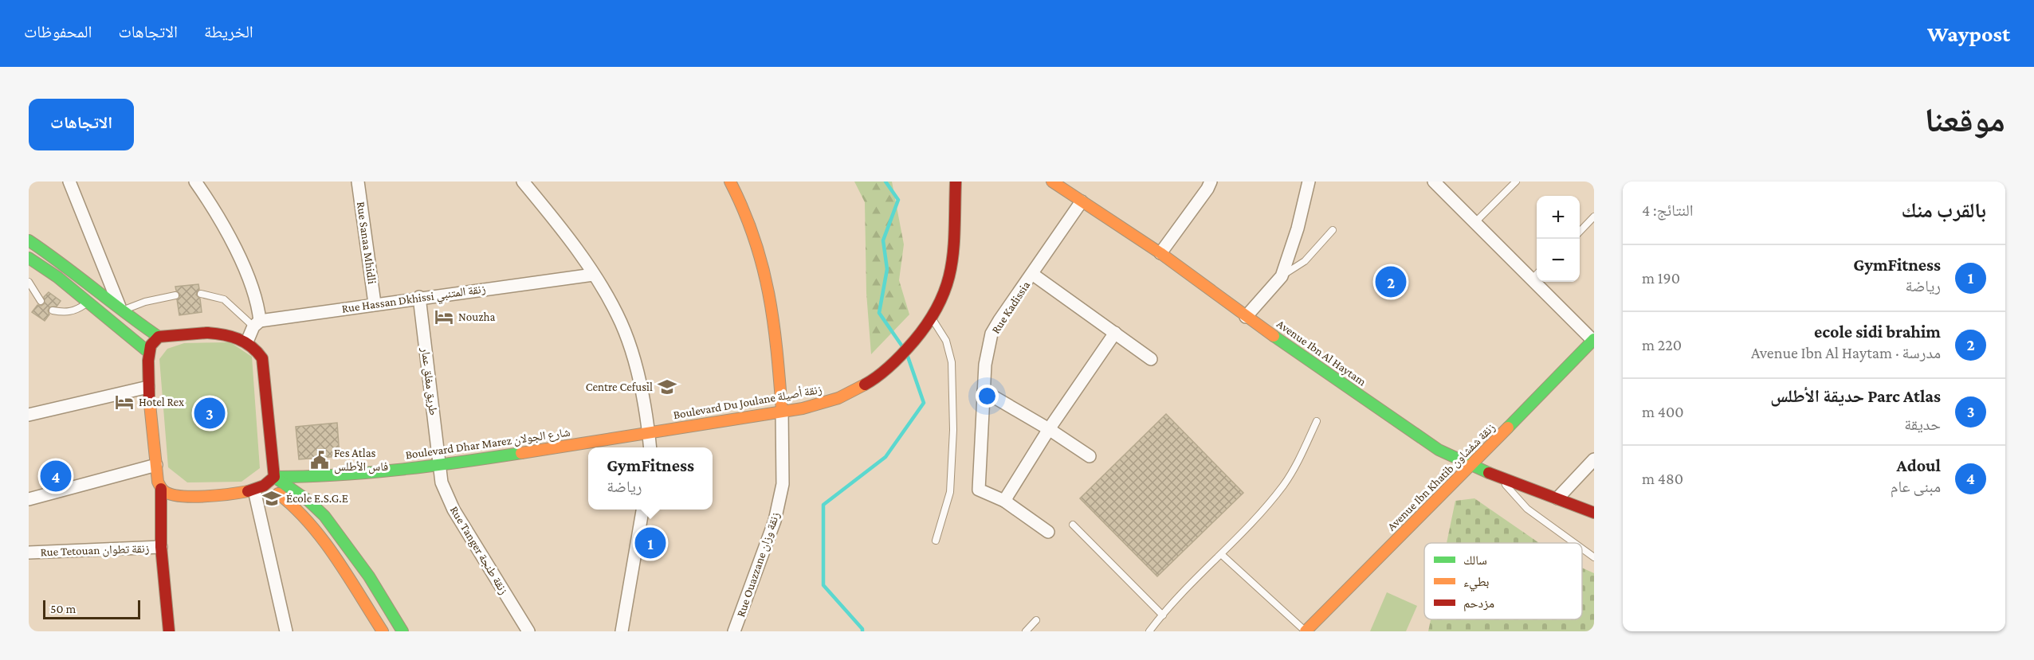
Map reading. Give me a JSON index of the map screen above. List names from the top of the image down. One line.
{"streets":{"street":["Rue Sanaa Mhidli","Rue Hassan Dkhissi زنقة المتنبي","Rue Kadissia","Avenue Ibn Al Haytam","طريق مغلق عمار","Boulevard Du Joulane زنقة أصيلة","Boulevard Dhar Marez شارع الجولان","Avenue Ibn Khatib زنقة شفشاون","Rue Tetouan زنقة تطوان","Rue Tanger زنقة طنجة","Rue Ouazzane زنقة وزان"]},"crossings":[["Rue Sanaa Mhidli","Rue Hassan Dkhissi زنقة المتنبي"],["Rue Hassan Dkhissi زنقة المتنبي","طريق مغلق عمار"],["Rue Kadissia","Avenue Ibn Al Haytam"],["Avenue Ibn Al Haytam","Avenue Ibn Khatib زنقة شفشاون"],["طريق مغلق عمار","Boulevard Dhar Marez شارع الجولان"],["طريق مغلق عمار","Rue Tanger زنقة طنجة"],["Boulevard Du Joulane زنقة أصيلة","Boulevard Dhar Marez شارع الجولان"],["Boulevard Du Joulane زنقة أصيلة","Rue Ouazzane زنقة وزان"],["Boulevard Dhar Marez شارع الجولان","Rue Tanger زنقة طنجة"]],"places":{"hotel":["Nouzha","Hotel Rex"],"school or university":["Centre Cefusil","École E.S.G.E"],"public building":["Fes Atlas فاس الأطلس"]},"legend":["سالك","بطيء","مزدحم"],"scale_bar":"50 m","page":{"header":"Waypost","nav":["الخريطة","الاتجاهات","المحفوظات"],"title":"موقعنا","buttons":"الاتجاهات","heading":["بالقرب منك","النتائج: 4"],"map_buttons":["+","−"],"list":[{"mark":"1","name":"GymFitness","note":"رياضة","value":"190 m"},{"mark":"2","name":"ecole sidi brahim","note":"مدرسة · Avenue Ibn Al Haytam","value":"220 m"},{"mark":"3","name":"Parc Atlas حديقة الأطلس","note":"حديقة","value":"400 m"},{"mark":"4","name":"Adoul","note":"مبنى عام","value":"480 m"}],"pins":["2","3","4","1"],"popup":["GymFitness","رياضة"],"scale":"50 m"}}
